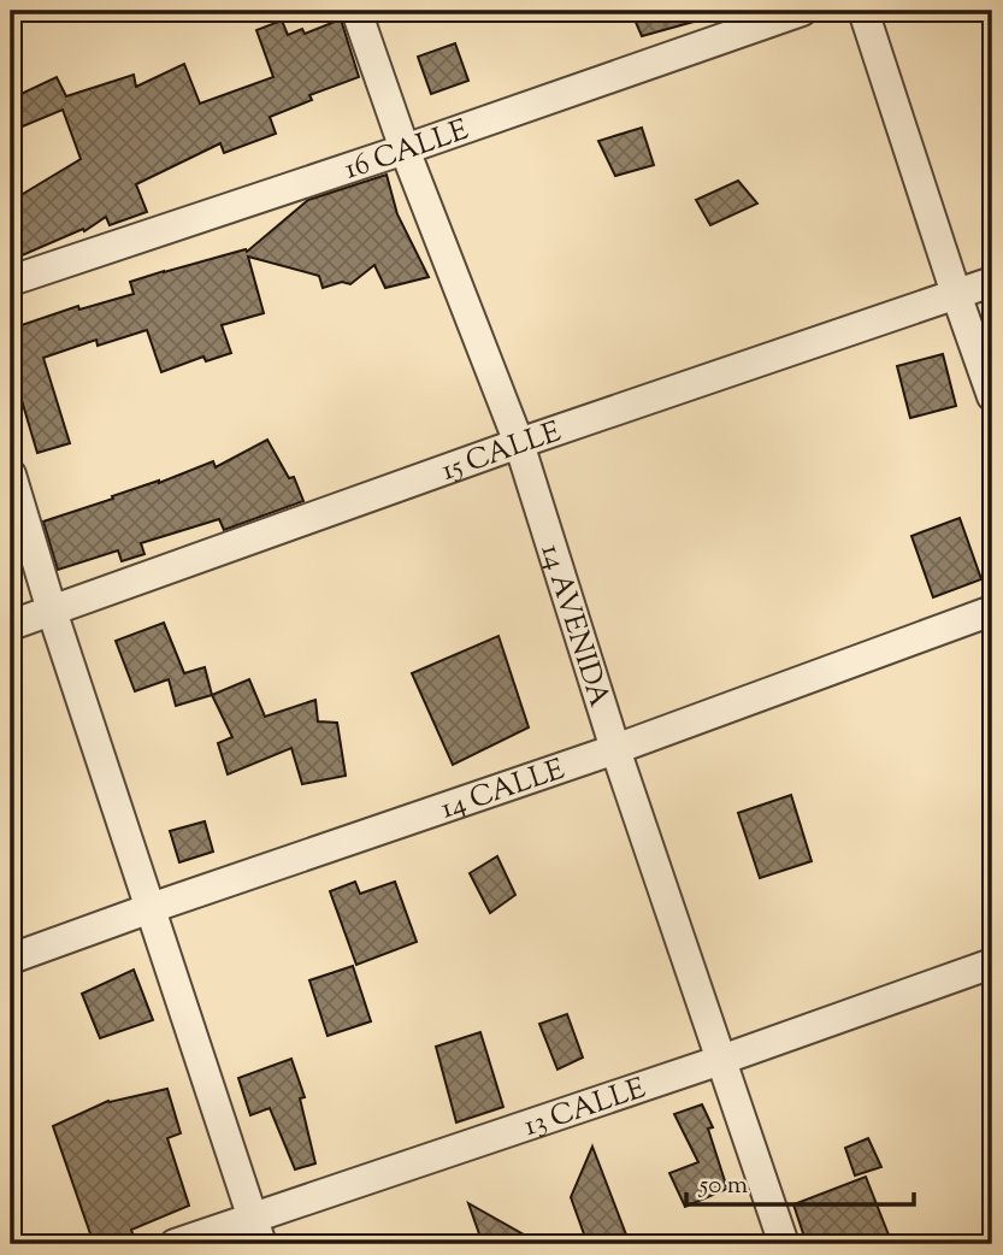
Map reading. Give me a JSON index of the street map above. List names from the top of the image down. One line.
{"streets":{"street":["16 CALLE","15 CALLE","14 AVENIDA","14 CALLE","13 CALLE"]},"crossings":[["16 CALLE","14 AVENIDA"],["15 CALLE","14 AVENIDA"],["14 AVENIDA","14 CALLE"],["14 AVENIDA","13 CALLE"]],"scale_bar":"50 m"}
